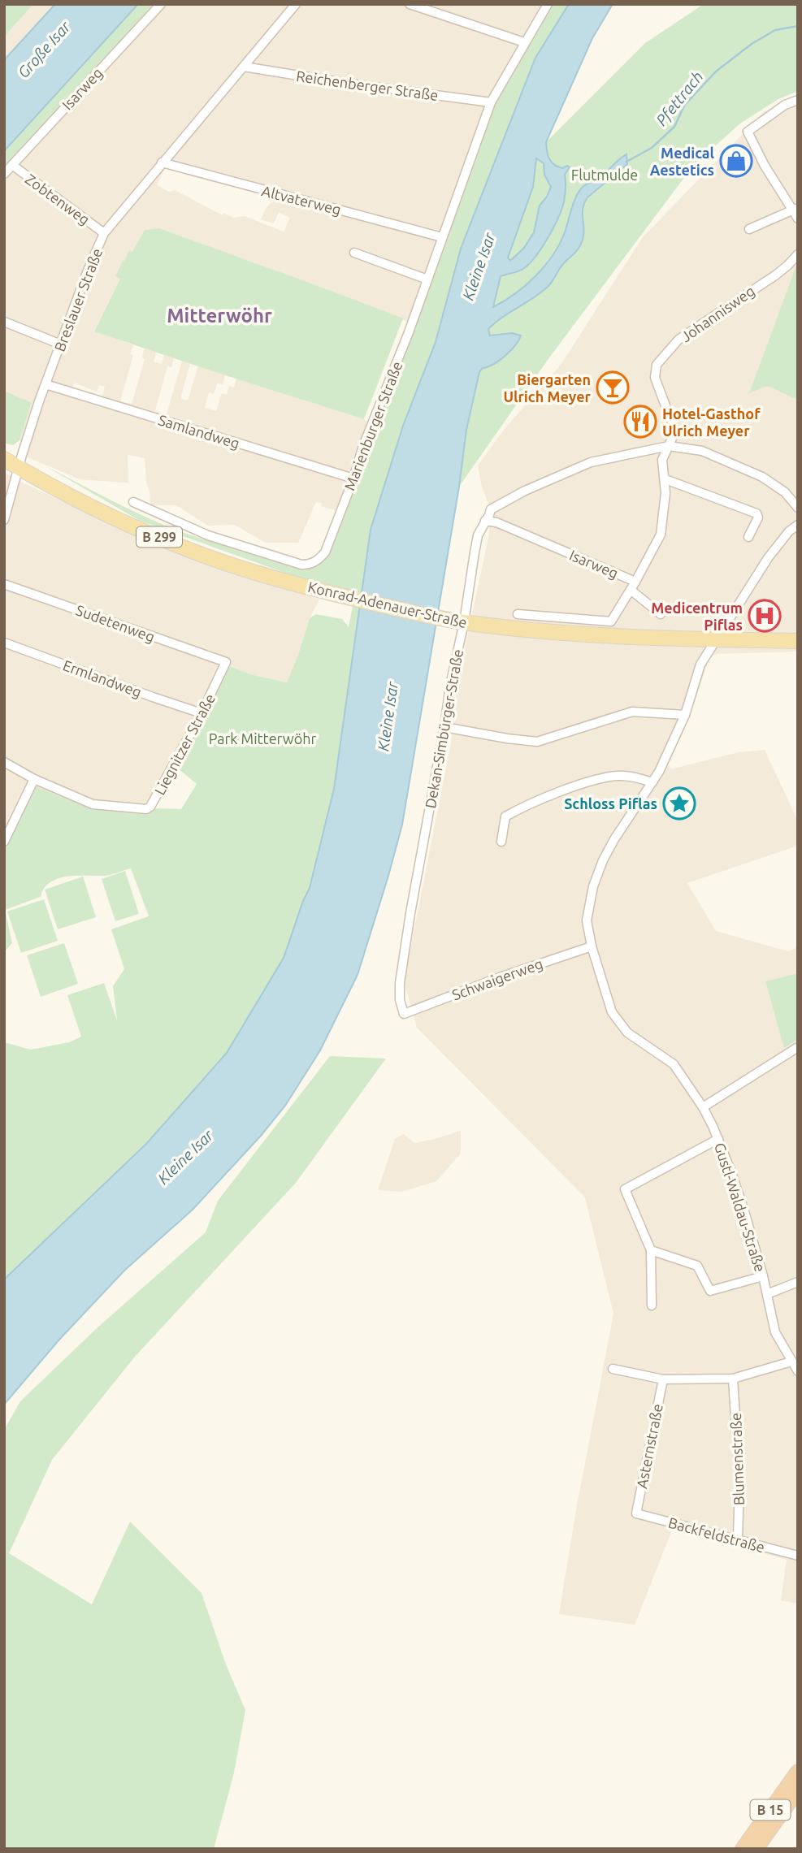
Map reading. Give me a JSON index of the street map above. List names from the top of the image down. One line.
{"streets":{"highway":["B 15"],"main road":["B 299","Konrad-Adenauer-Straße"],"street":["Reichenberger Straße","Isarweg","Zobtenweg","Altvaterweg","Breslauer Straße","Johannisweg","Marienburger Straße","Samlandweg","Sudetenweg","Ermlandweg","Dekan-Simbürger-Straße","Liegnitzer Straße","Schwaigerweg","Gustl-Waldau-Straße","Asternstraße","Blumenstraße","Backfeldstraße"]},"crossings":[["Reichenberger Straße","Breslauer Straße"],["Reichenberger Straße","Marienburger Straße"],["Isarweg","Zobtenweg"],["Isarweg","Johannisweg"],["Isarweg","Dekan-Simbürger-Straße"],["Zobtenweg","Breslauer Straße"],["Altvaterweg","Breslauer Straße"],["Altvaterweg","Marienburger Straße"],["Breslauer Straße","Samlandweg"],["Breslauer Straße","Konrad-Adenauer-Straße"],["Johannisweg","Dekan-Simbürger-Straße"],["Marienburger Straße","Samlandweg"],["Konrad-Adenauer-Straße","Dekan-Simbürger-Straße"],["Konrad-Adenauer-Straße","Gustl-Waldau-Straße"],["Sudetenweg","Liegnitzer Straße"],["Ermlandweg","Liegnitzer Straße"],["Dekan-Simbürger-Straße","Schwaigerweg"],["Schwaigerweg","Gustl-Waldau-Straße"],["Asternstraße","Backfeldstraße"],["Blumenstraße","Backfeldstraße"]],"districts":["Mitterwöhr"],"water":["Große Isar","Pfettrach","Kleine Isar"],"parks":["Flutmulde","Park Mitterwöhr"],"places":{"shop":["Medical Aestetics"],"bar":["Biergarten Ulrich Meyer"],"restaurant":["Hotel-Gasthof Ulrich Meyer"],"hospital":["Medicentrum Piflas"],"place":["Schloss Piflas"]}}
